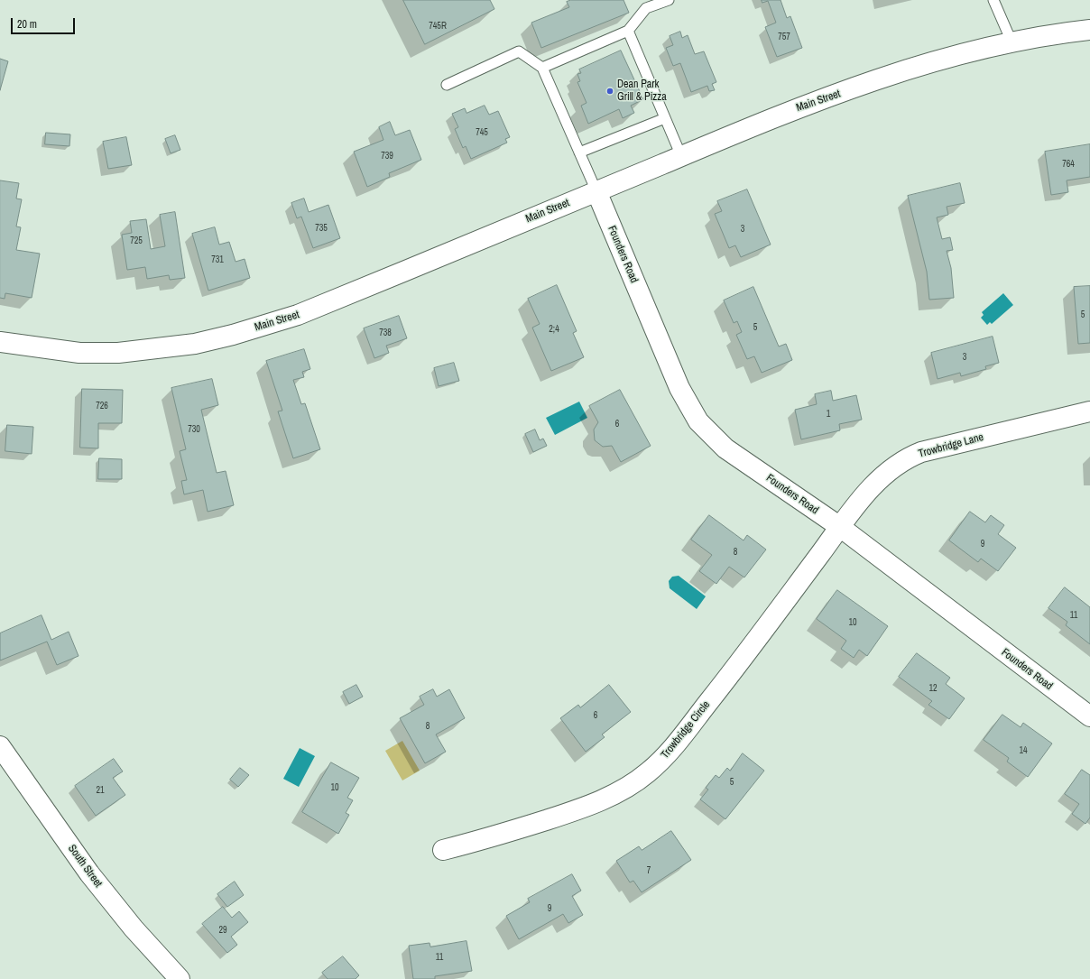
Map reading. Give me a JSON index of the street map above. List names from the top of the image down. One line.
{"streets":{"street":["Main Street","Founders Road","Trowbridge Lane","Trowbridge Circle","South Street"]},"crossings":[["Main Street","Founders Road"],["Founders Road","Trowbridge Lane"],["Founders Road","Trowbridge Circle"],["Trowbridge Lane","Trowbridge Circle"]],"places":["Dean Park Grill & Pizza"],"house_numbers":["745R","757","745","739","764","735","3","725","731","5","5","2;4","738","3","726","1","6","730","9","8","11","10","12","6","8","14","5","10","21","7","9","29","11"],"scale_bar":"20 m"}
